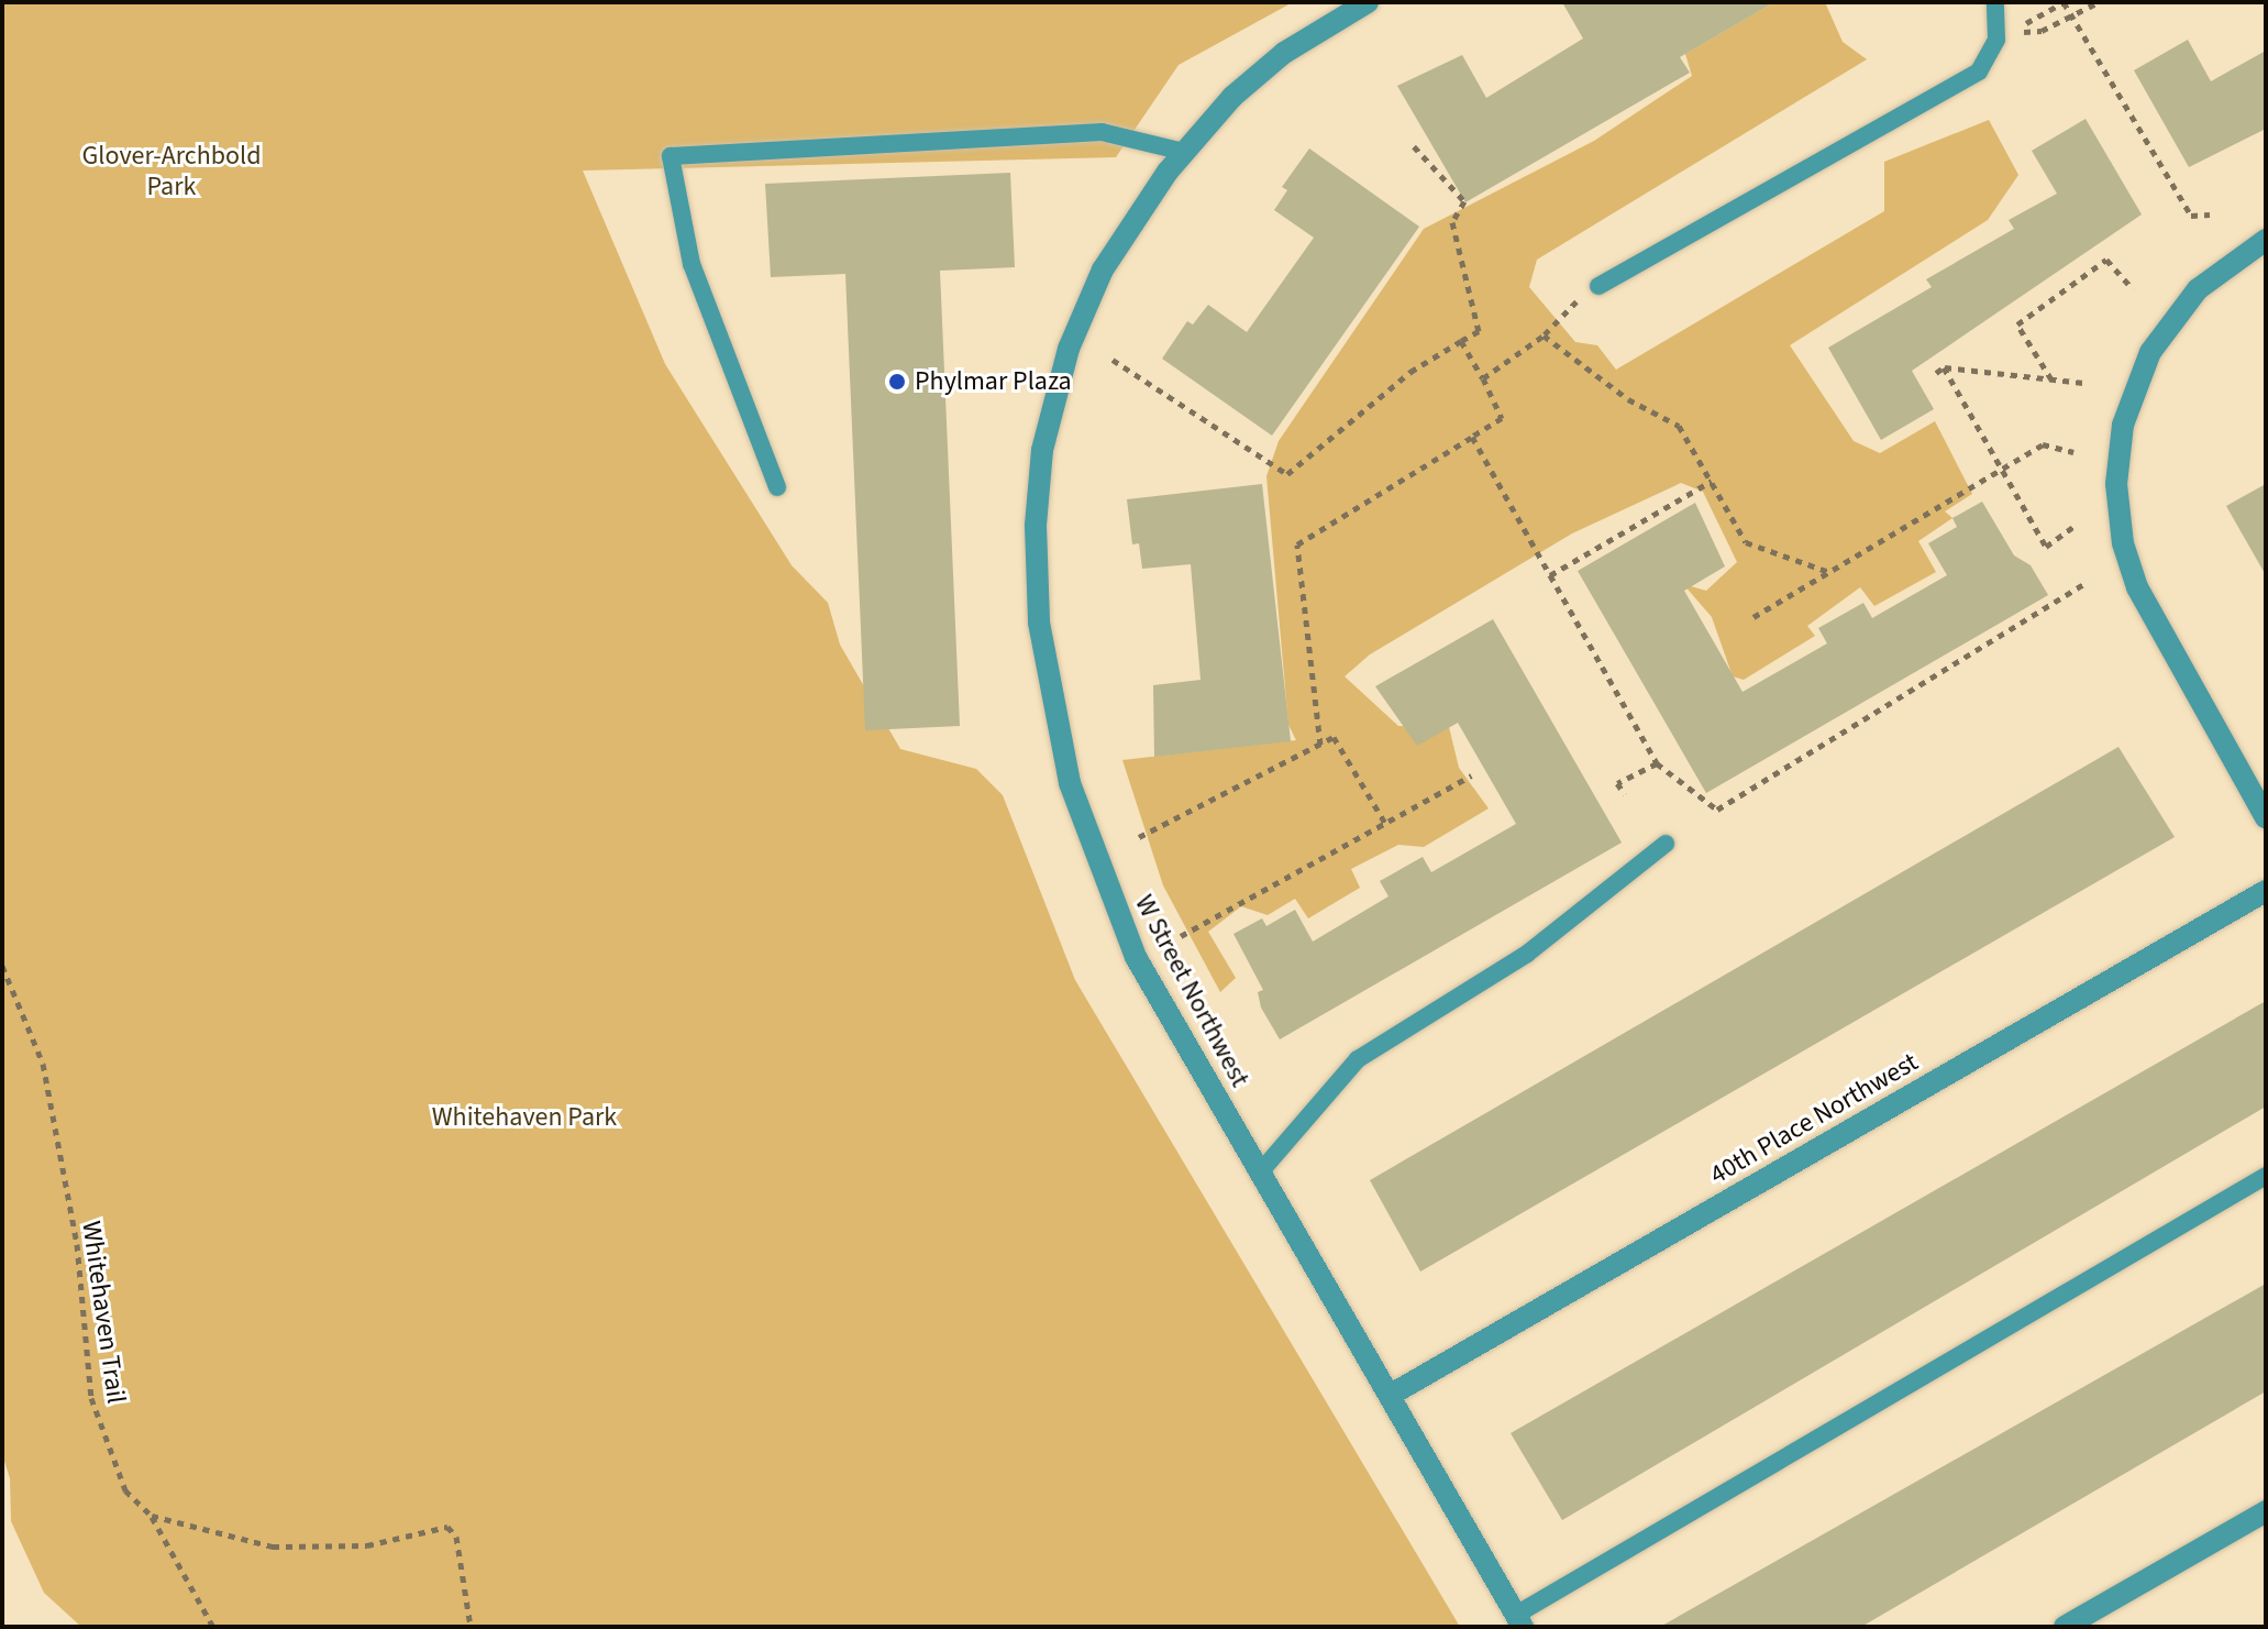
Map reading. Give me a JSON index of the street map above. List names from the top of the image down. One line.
{"streets":{"street":["W Street Northwest","40th Place Northwest"],"path":["Whitehaven Trail"]},"crossings":[["W Street Northwest","40th Place Northwest"]],"parks":["Glover-Archbold Park","Whitehaven Park"],"places":["Phylmar Plaza"]}
